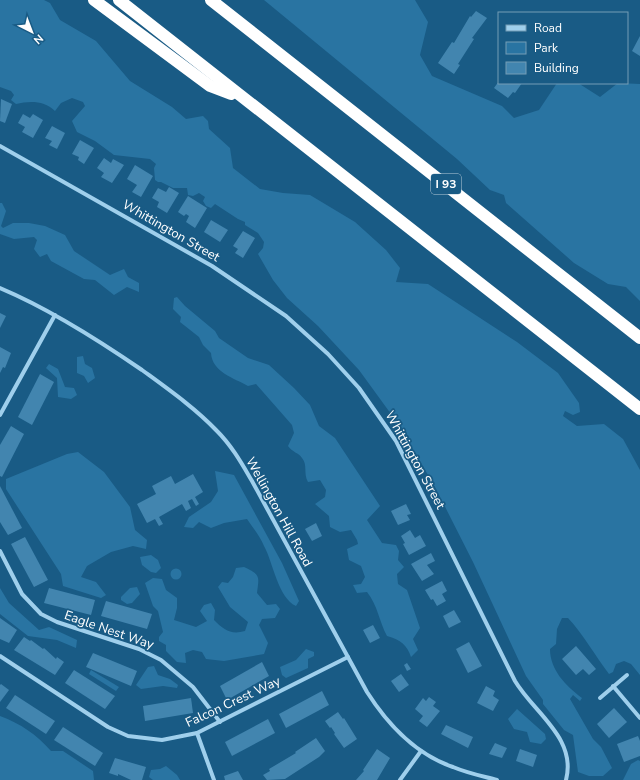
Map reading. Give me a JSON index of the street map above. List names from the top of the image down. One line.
{"streets":{"highway":["I 93"],"street":["Whittington Street","Wellington Hill Road","Eagle Nest Way","Falcon Crest Way"]},"crossings":[["Wellington Hill Road","Falcon Crest Way"],["Eagle Nest Way","Falcon Crest Way"]],"legend":["Road","Park","Building"],"north":"bottom right"}
